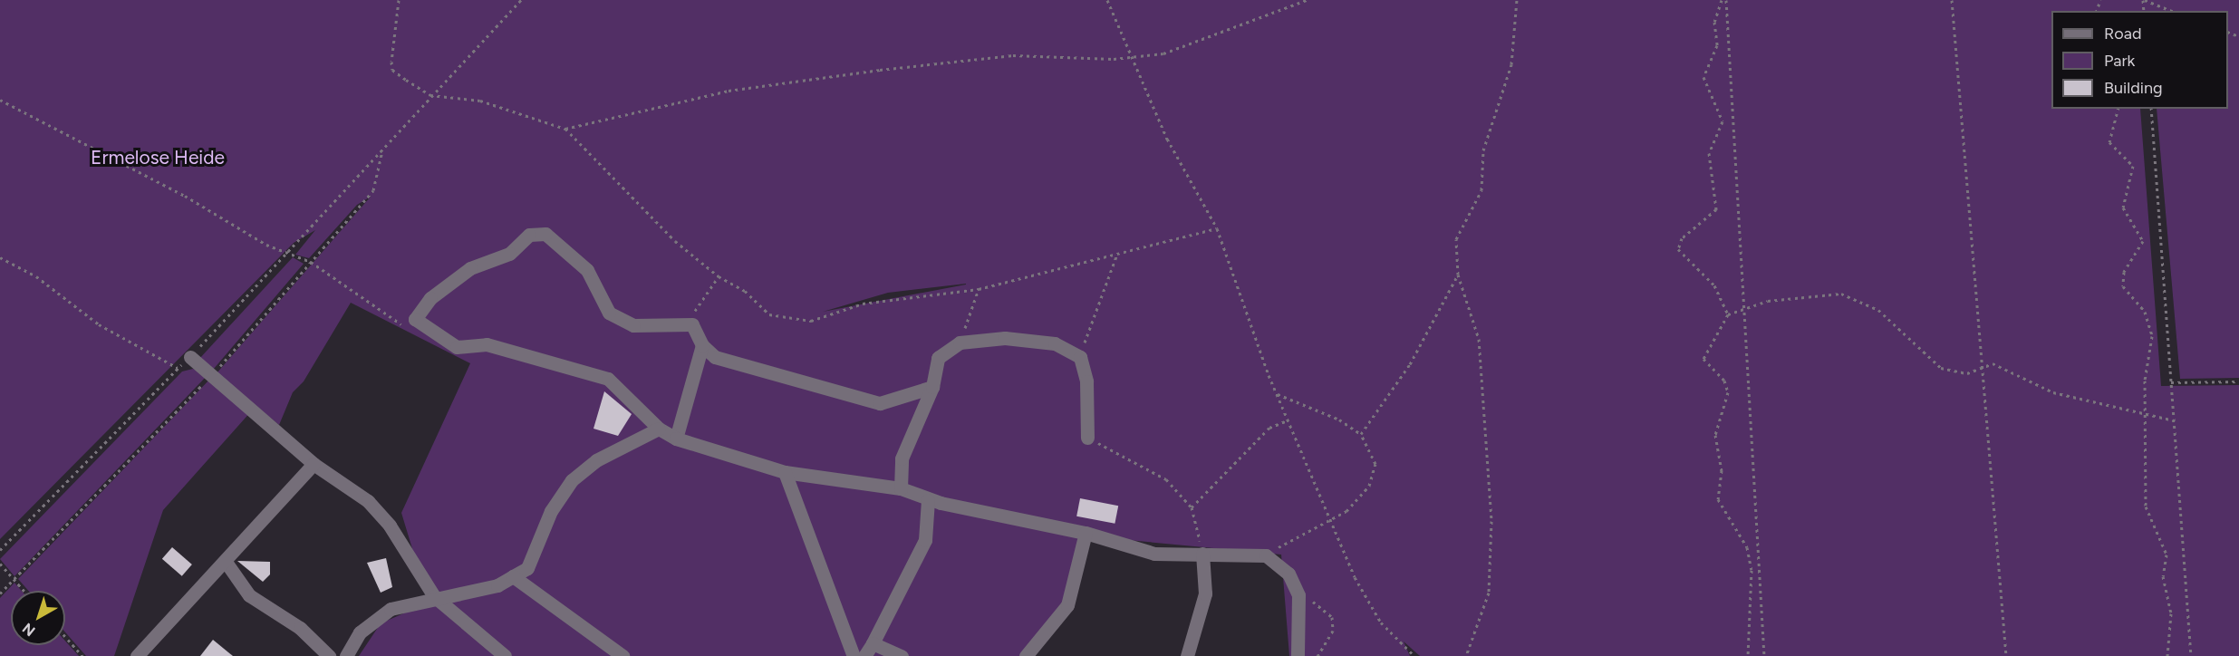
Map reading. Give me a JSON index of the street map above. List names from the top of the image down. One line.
{"parks":["Ermelose Heide"],"legend":["Road","Park","Building"],"north":"bottom left"}
